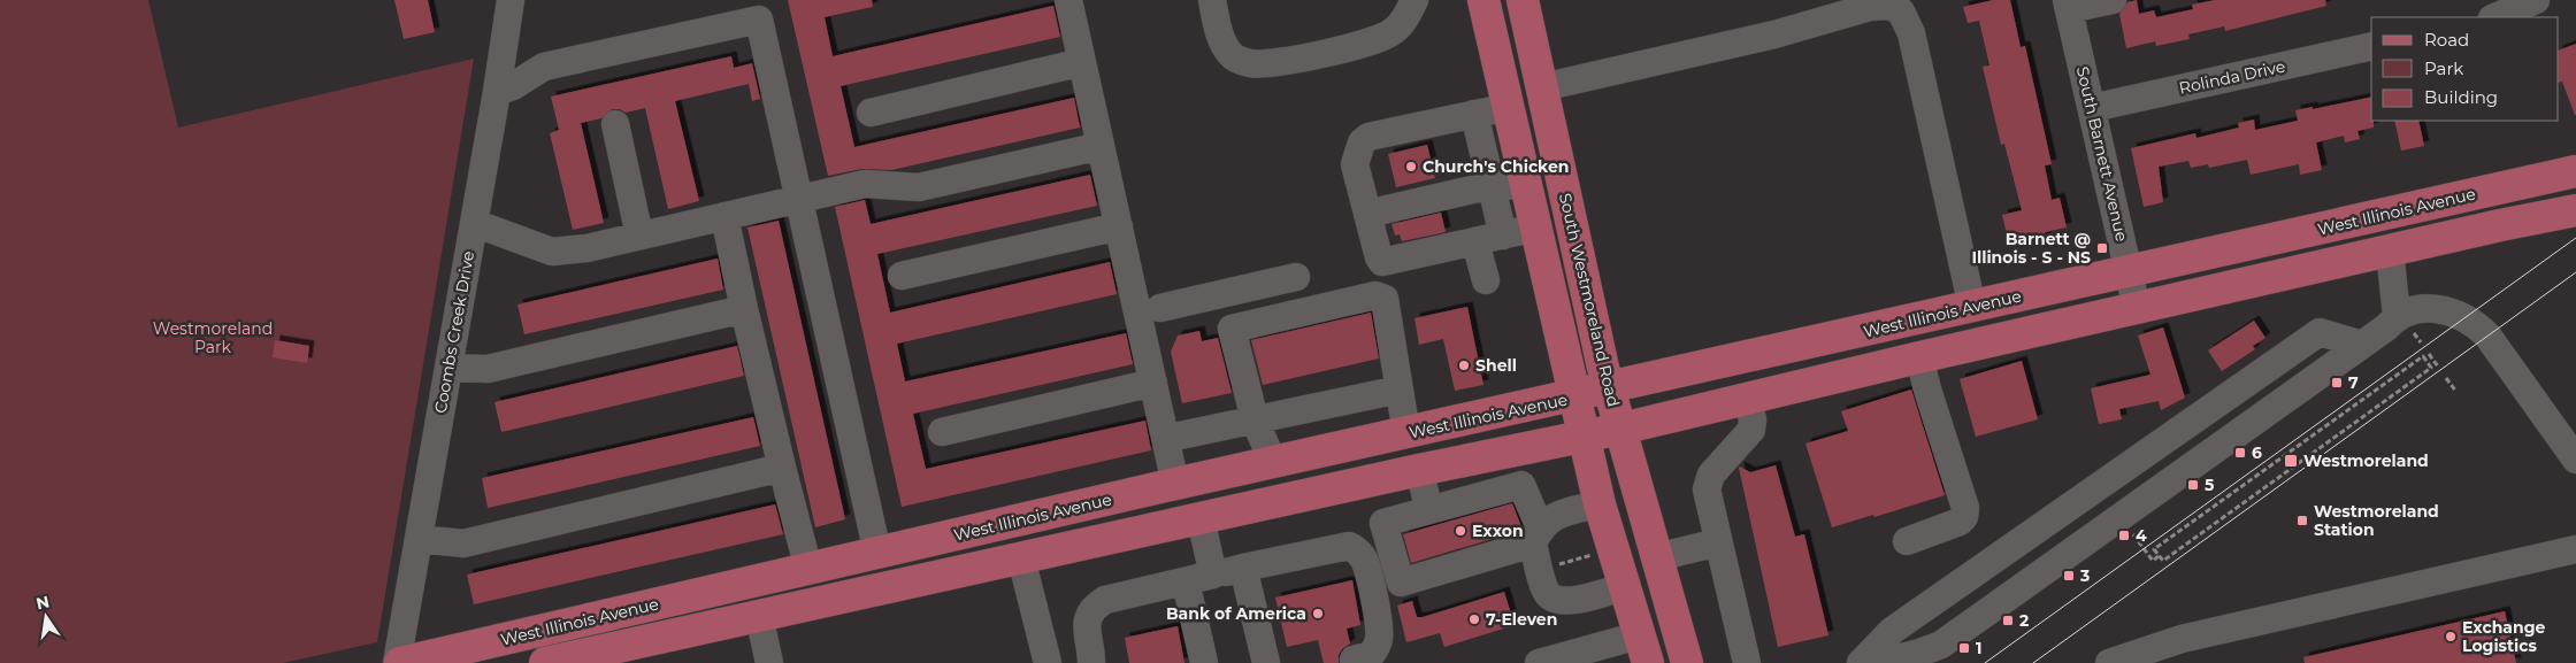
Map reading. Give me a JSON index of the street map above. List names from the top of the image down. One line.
{"streets":{"main road":["West Illinois Avenue","South Westmoreland Road"],"street":["Rolinda Drive","South Barnett Avenue","Coombs Creek Drive"]},"crossings":[["Rolinda Drive","South Barnett Avenue"],["South Barnett Avenue","West Illinois Avenue"],["West Illinois Avenue","South Westmoreland Road"],["West Illinois Avenue","Coombs Creek Drive"]],"parks":["Westmoreland Park"],"places":{"other":["Church's Chicken","Shell","Exxon","Bank of America","7-Eleven","Exchange Logistics"],"transit":["Barnett @ Illinois - S - NS","7","6","Westmoreland","5","Westmoreland Station","4","3","2","1"]},"legend":["Road","Park","Building"],"north":"top"}
